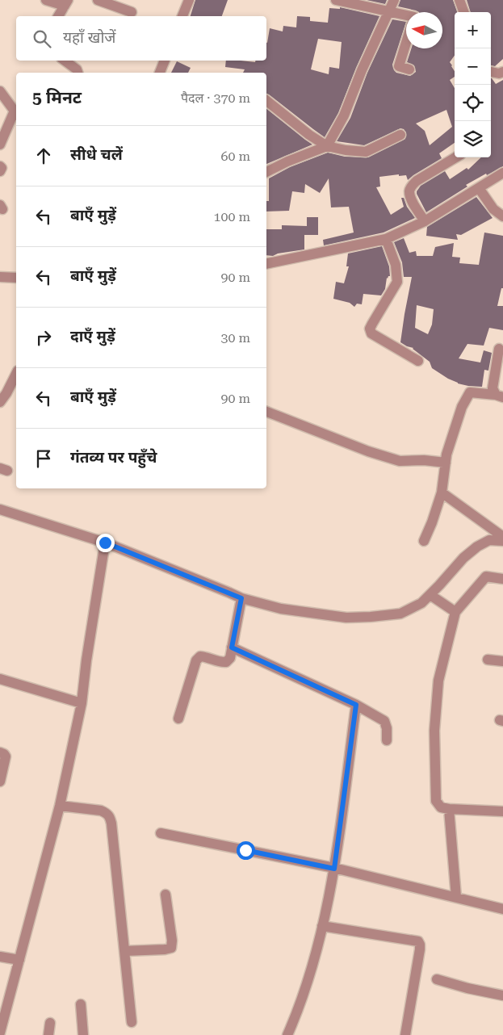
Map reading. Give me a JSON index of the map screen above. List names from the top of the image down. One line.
{"north":"left","page":{"map_buttons":["+","−"],"search":"यहाँ खोजें","heading":["5 मिनट","पैदल · 370 m"],"list":[["सीधे चलें","60 m"],["बाएँ मुड़ें","100 m"],["बाएँ मुड़ें","90 m"],["दाएँ मुड़ें","30 m"],["बाएँ मुड़ें","90 m"],"गंतव्य पर पहुँचे"]}}
